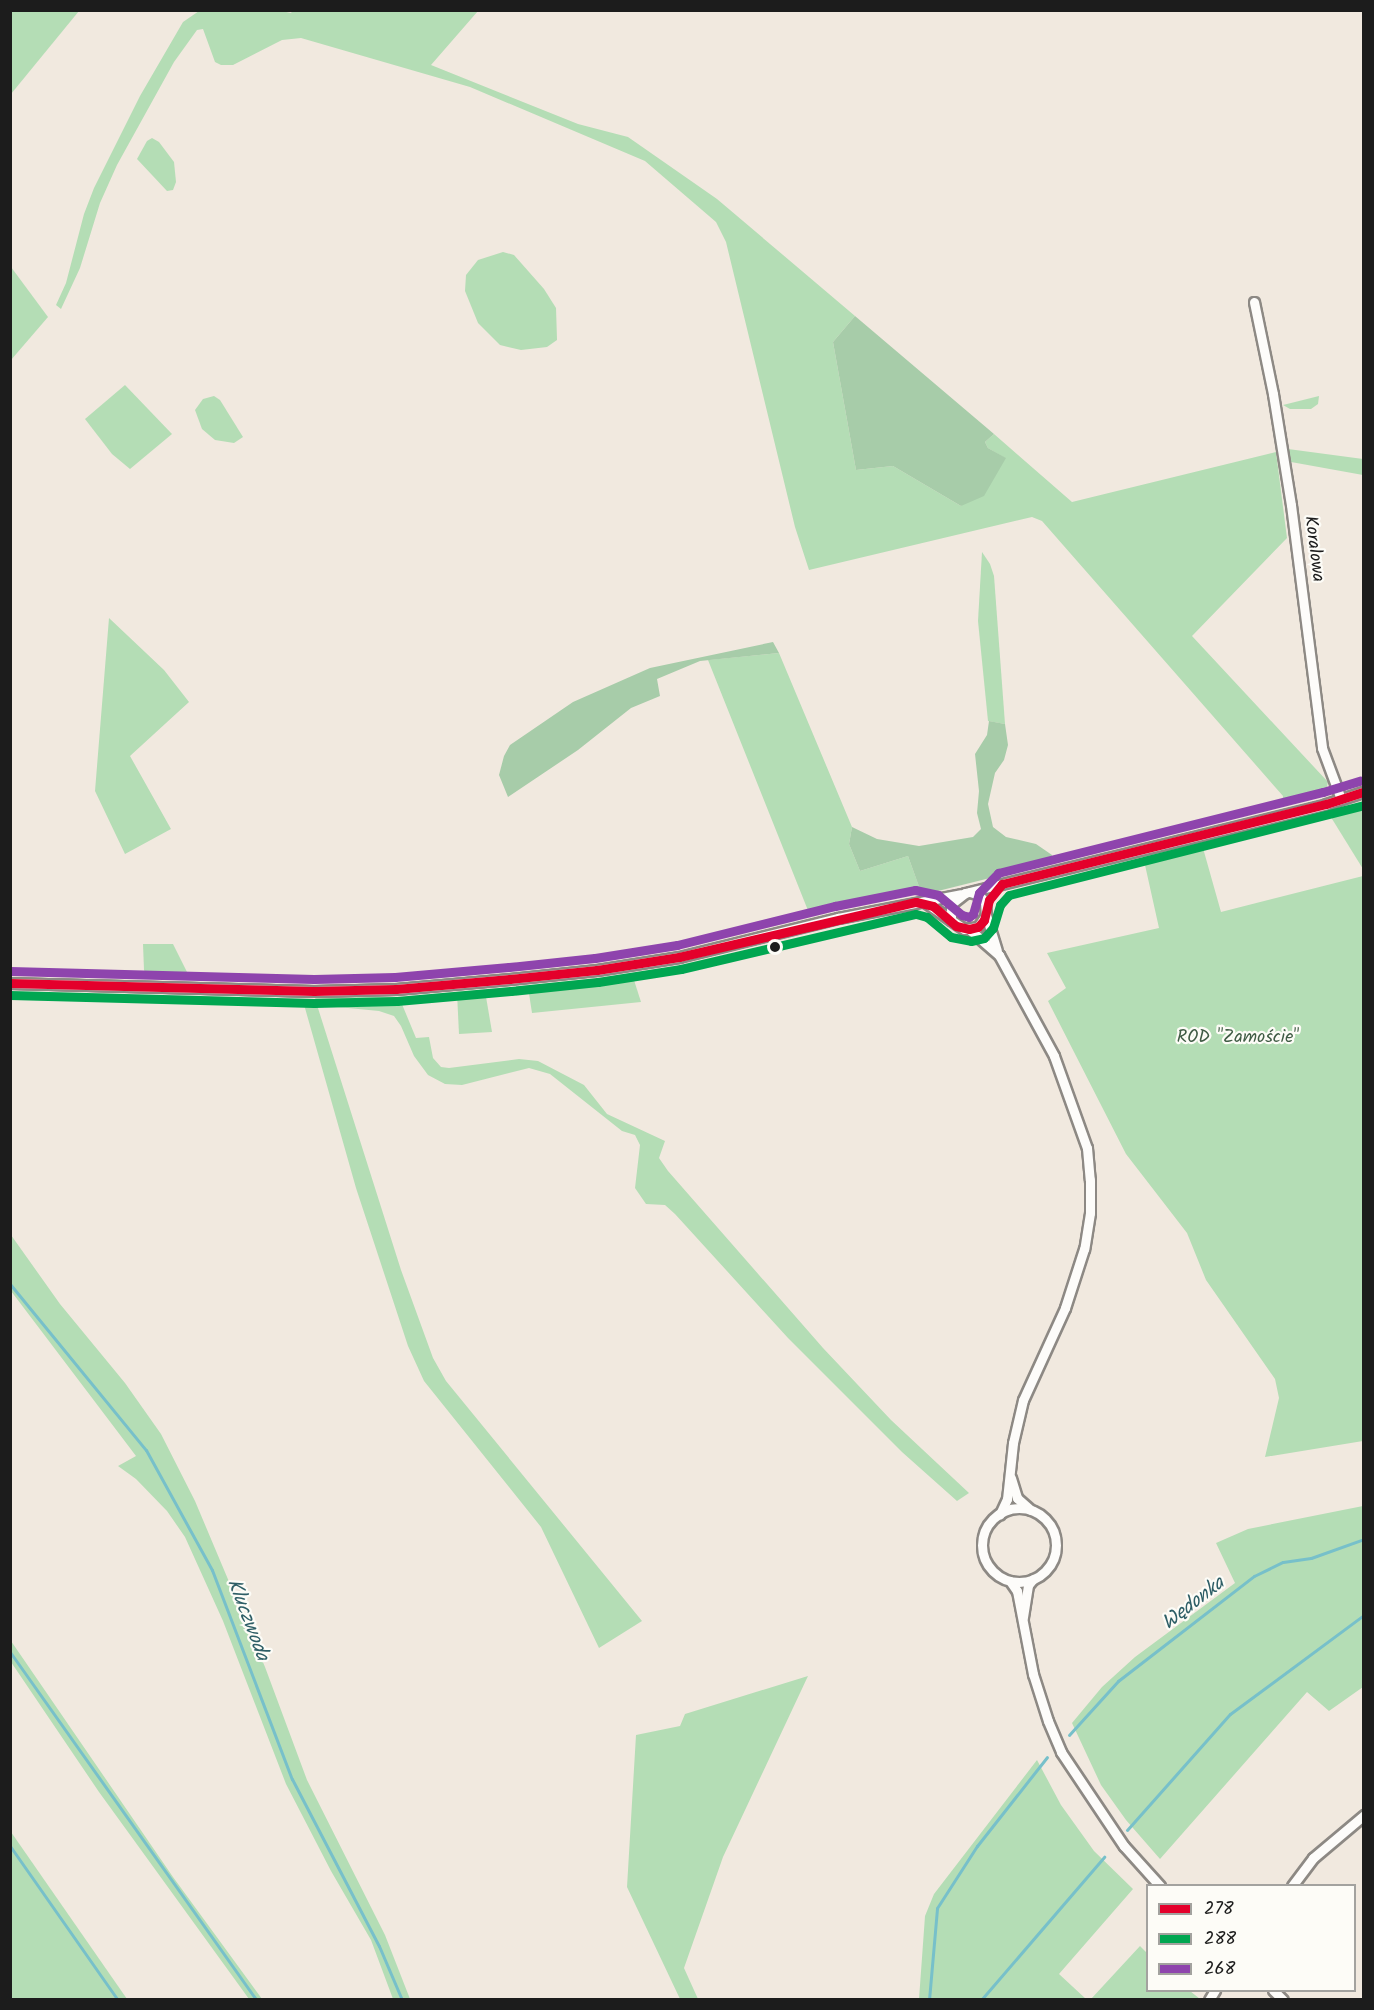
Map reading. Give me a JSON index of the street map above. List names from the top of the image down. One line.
{"streets":{"street":["Koralowa"]},"water":["Wędonka","Kluczwoda"],"parks":["ROD \"Zamoście\""],"lines":["transit line 268","transit line 278","transit line 288"],"legend":["278","288","268"]}
